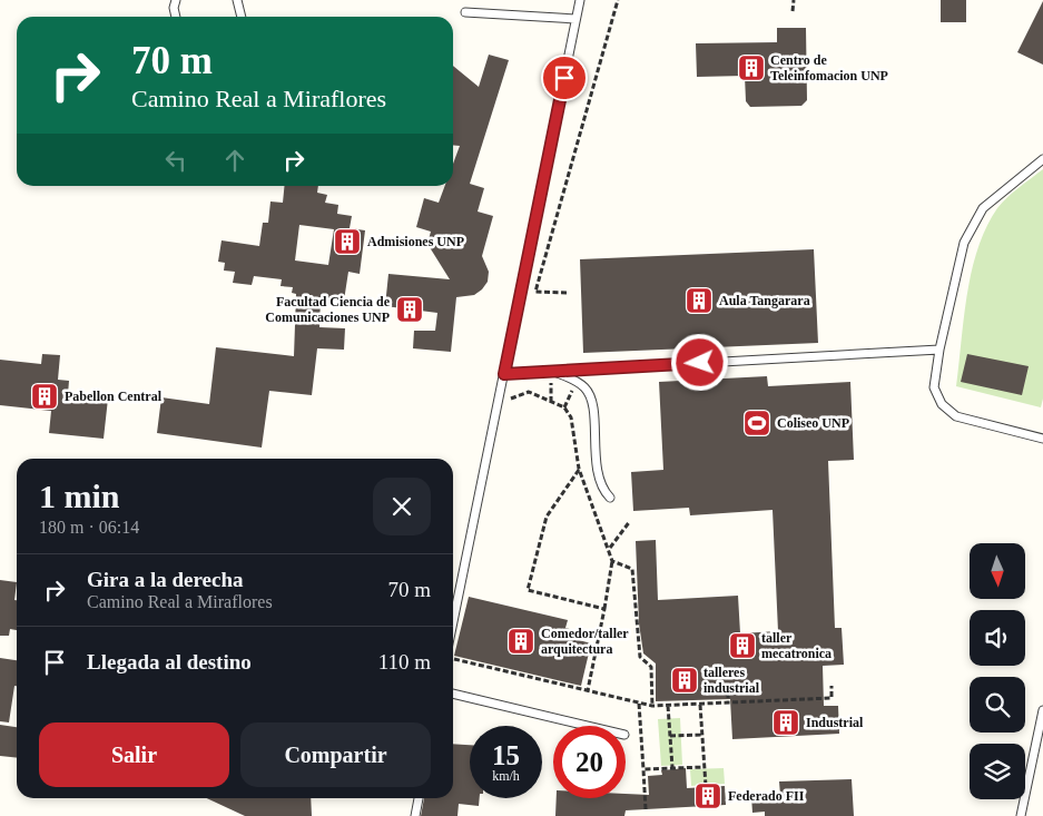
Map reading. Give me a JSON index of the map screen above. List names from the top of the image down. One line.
{"places":{"building":["Centro de Teleinfomacion UNP","Admisiones UNP","Aula Tangarara","Facultad Ciencia de Comunicaciones UNP","Pabellon Central","Comedor/taller arquitectura","taller mecatronica","talleres industrial","Industrial","Federado FII"],"sports":["Coliseo UNP"]},"north":"bottom","page":{"turn":["70 m","Camino Real a Miraflores"],"heading":["1 min","180 m · 06:14"],"list":[{"name":"Gira a la derecha","note":"Camino Real a Miraflores","value":"70 m"},{"name":"Llegada al destino","value":"110 m"}],"buttons":["Salir","Compartir"],"speed":"15 km/h","limit":"20"}}
